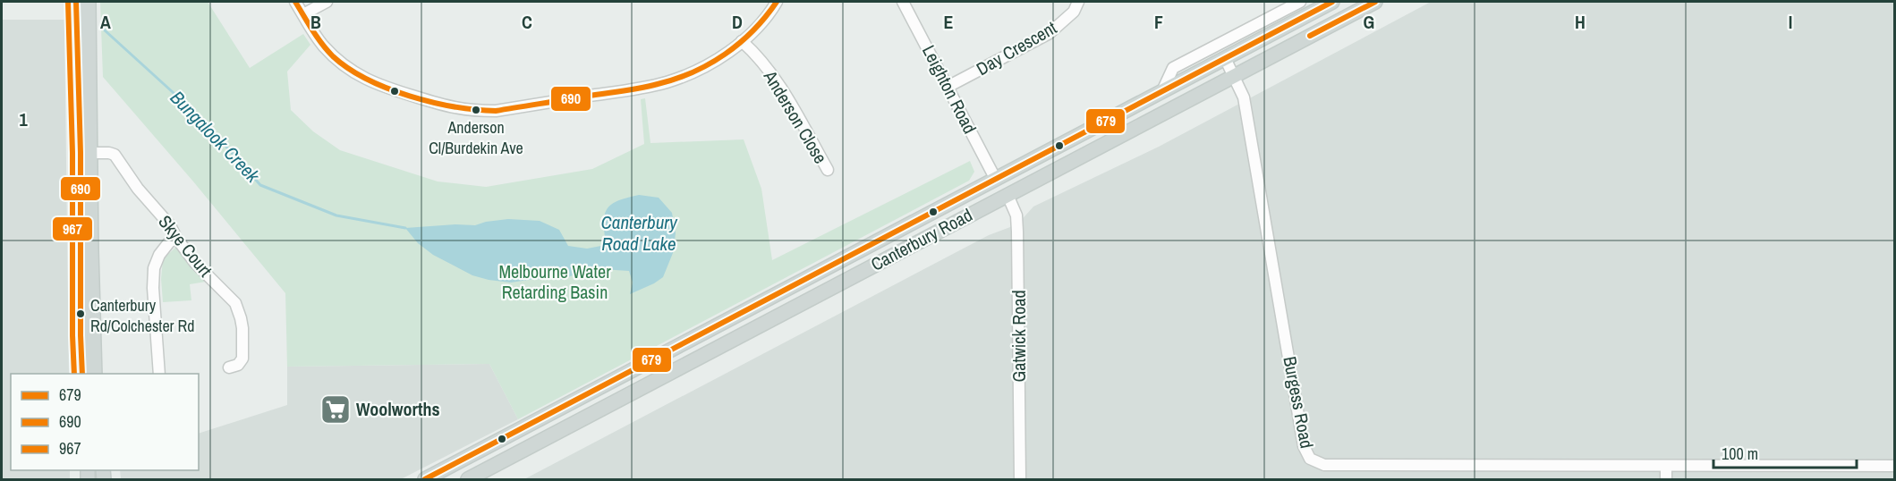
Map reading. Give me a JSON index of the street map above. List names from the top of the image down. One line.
{"streets":{"main road":["Canterbury Road"],"street":["Day Crescent","Leighton Road","Anderson Close","Skye Court","Gatwick Road","Burgess Road"]},"crossings":[["Day Crescent","Leighton Road"],["Leighton Road","Canterbury Road"],["Canterbury Road","Gatwick Road"],["Canterbury Road","Burgess Road"]],"water":["Bungalook Creek","Canterbury Road Lake"],"parks":["Melbourne Water Retarding Basin"],"places":{"other":["Anderson Cl/Burdekin Ave","Canterbury Rd/Colchester Rd"],"supermarket":["Woolworths"]},"lines":["transit line 679","transit line 690","transit line 967"],"legend":["679","690","967"],"scale_bar":"100 m","grid":{"columns":["A","B","C","D","E","F","G","H","I"],"rows":["1"]}}
